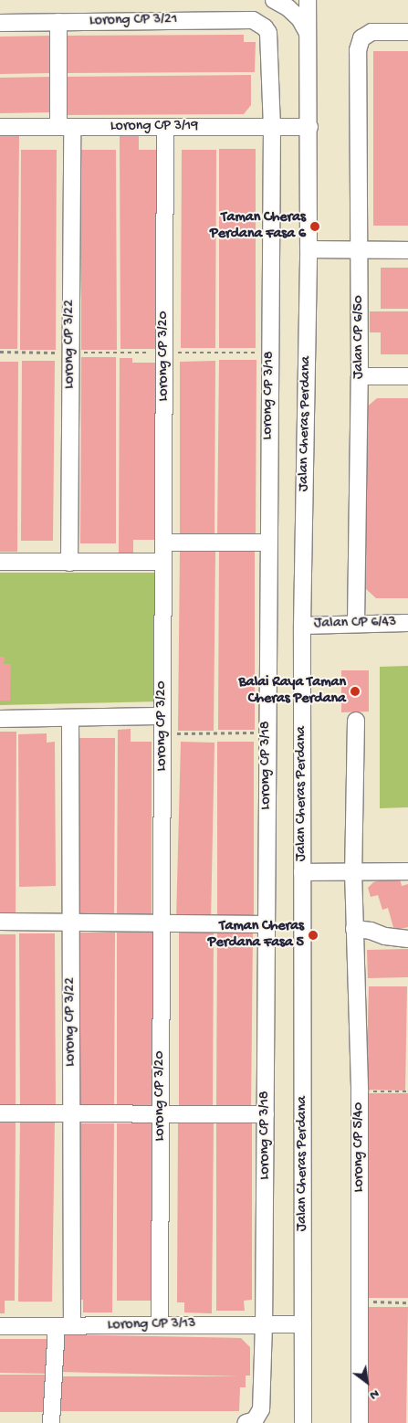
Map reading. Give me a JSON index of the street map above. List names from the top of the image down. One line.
{"streets":{"street":["Lorong CP 3/21","Lorong CP 3/19","Jalan CP 6/50","Lorong CP 3/22","Lorong CP 3/20","Lorong CP 3/18","Jalan Cheras Perdana","Jalan CP 6/43","Lorong CP 5/40","Lorong CP 3/13"]},"crossings":[["Lorong CP 3/21","Lorong CP 3/22"],["Lorong CP 3/21","Lorong CP 3/18"],["Lorong CP 3/19","Lorong CP 3/22"],["Lorong CP 3/19","Lorong CP 3/20"],["Lorong CP 3/19","Lorong CP 3/18"],["Lorong CP 3/19","Jalan Cheras Perdana"],["Jalan CP 6/50","Jalan CP 6/43"],["Lorong CP 3/22","Lorong CP 3/13"],["Lorong CP 3/20","Lorong CP 3/13"],["Lorong CP 3/18","Lorong CP 3/13"],["Jalan Cheras Perdana","Jalan CP 6/43"],["Jalan Cheras Perdana","Lorong CP 3/13"]],"places":["Taman Cheras Perdana Fasa 6","Balai Raya Taman Cheras Perdana","Taman Cheras Perdana Fasa 5"],"north":"bottom right"}
